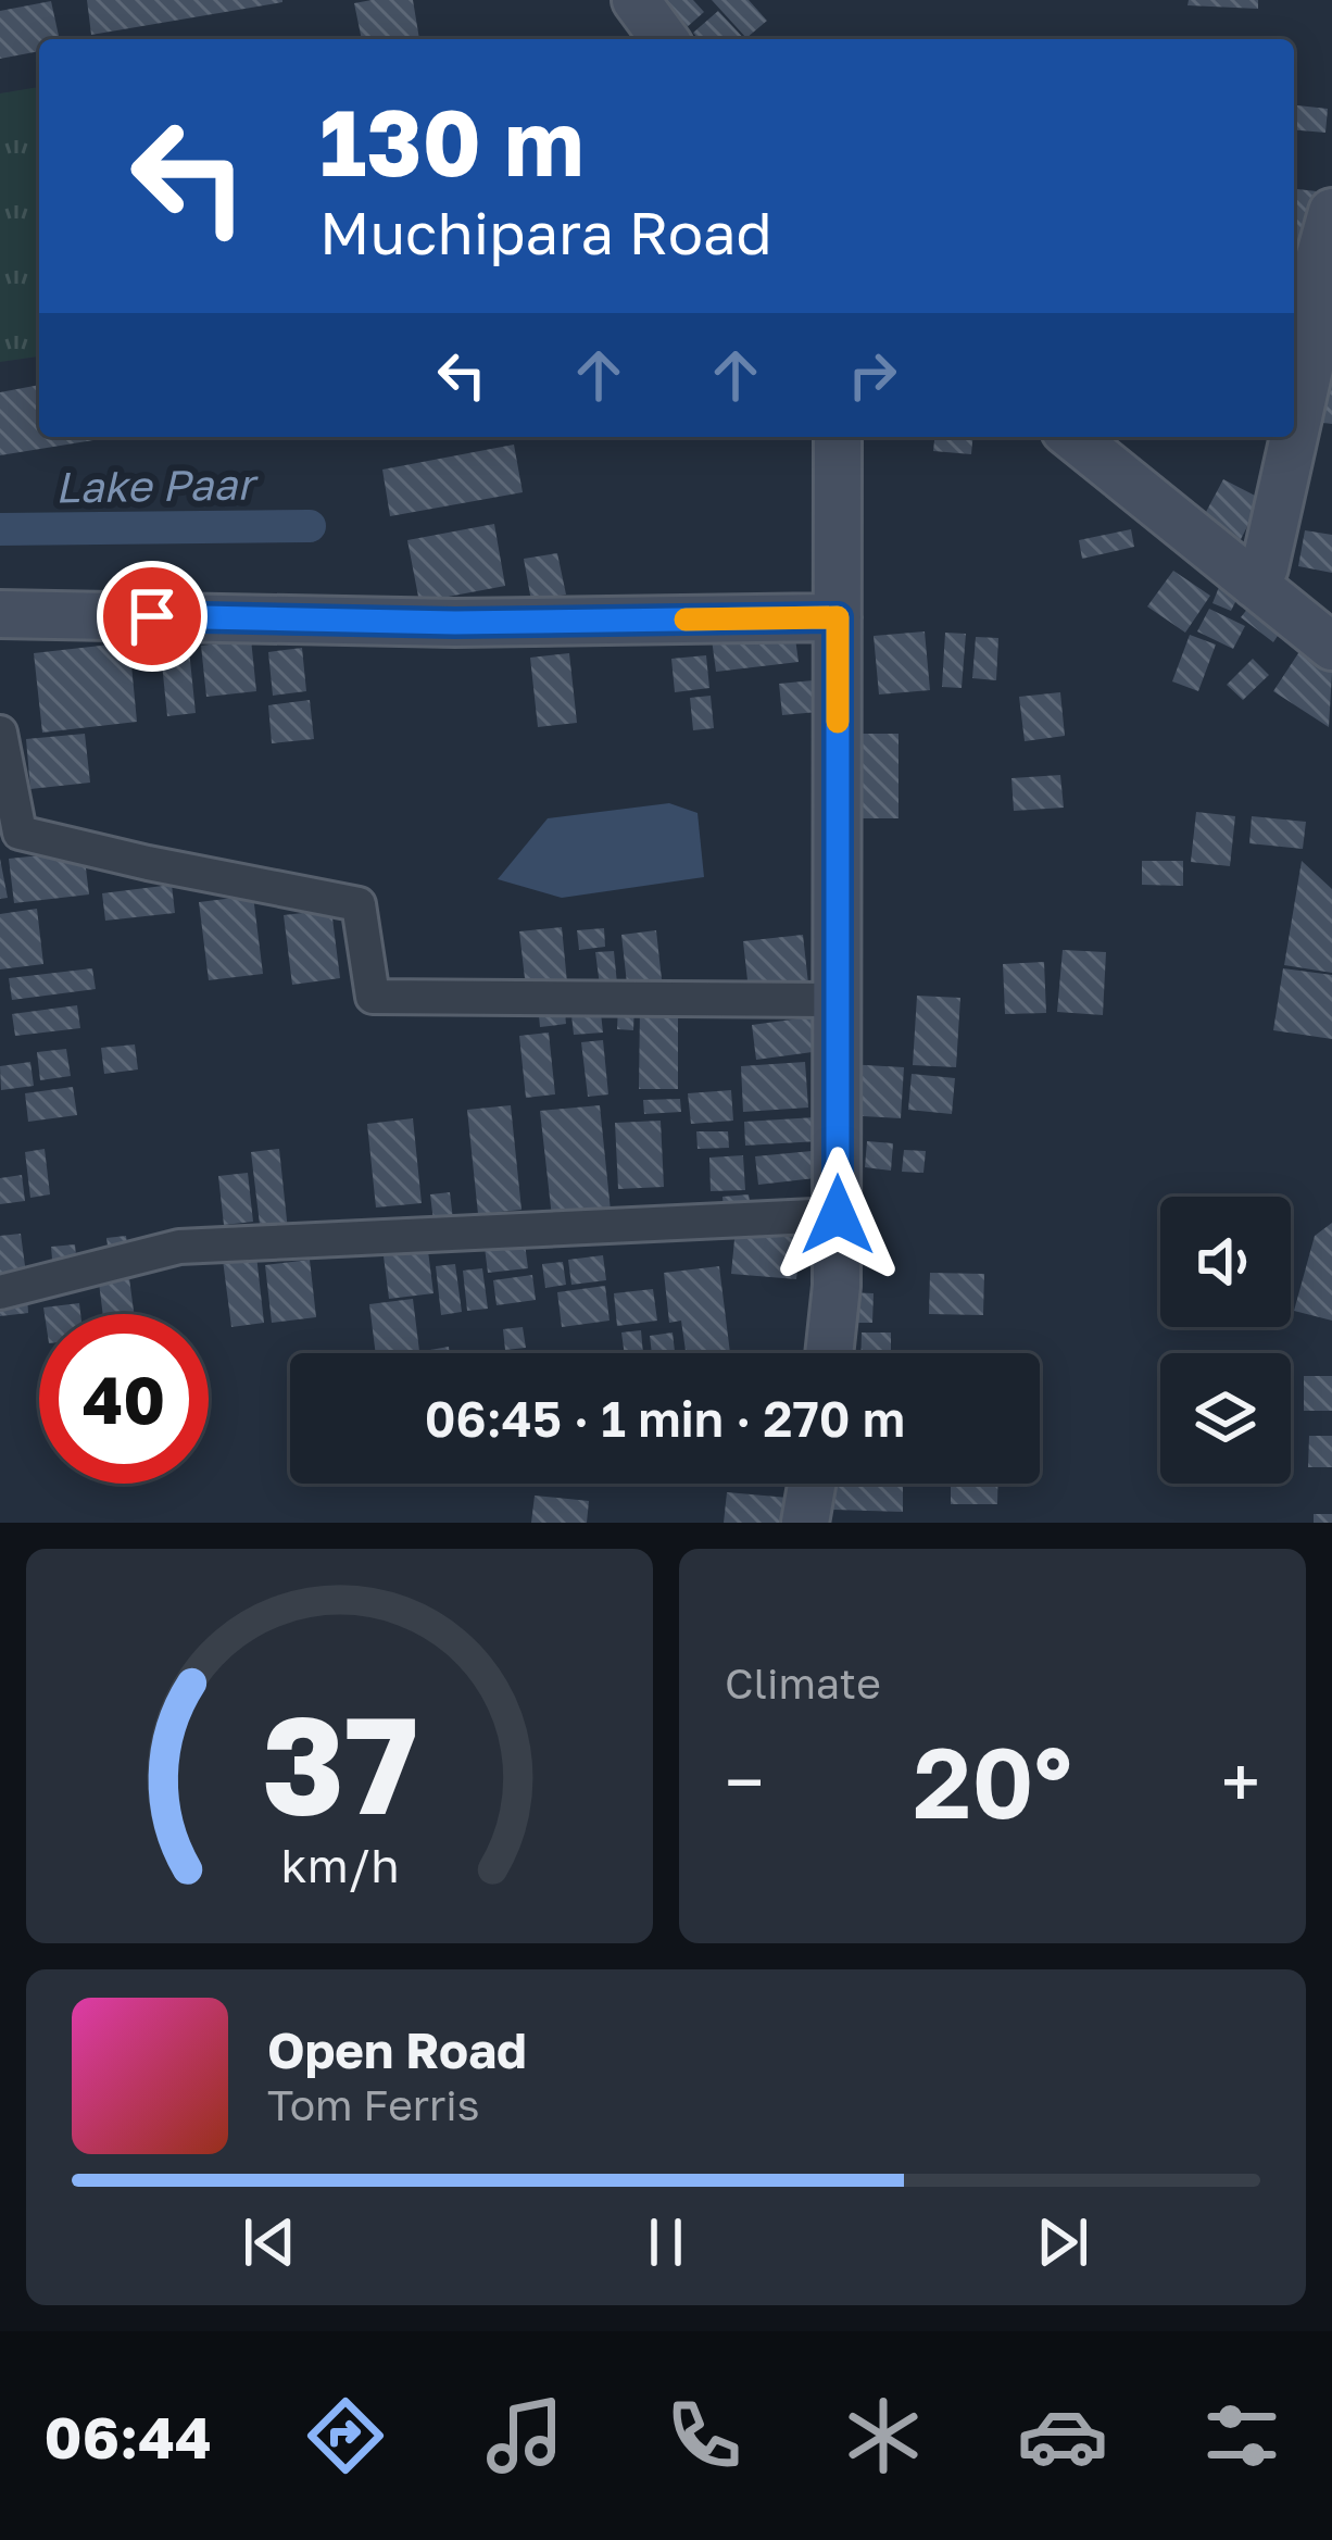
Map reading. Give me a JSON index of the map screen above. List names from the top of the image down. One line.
{"water":["Lake Paar"],"page":{"turn":["130 m","Muchipara Road"],"limit":"40","trip":"06:45 · 1 min · 270 m","tile":"Climate","heat":["−","20°","+"],"song":["Open Road","Tom Ferris"],"tabs":"06:44","gauge":["37","km/h"]}}
